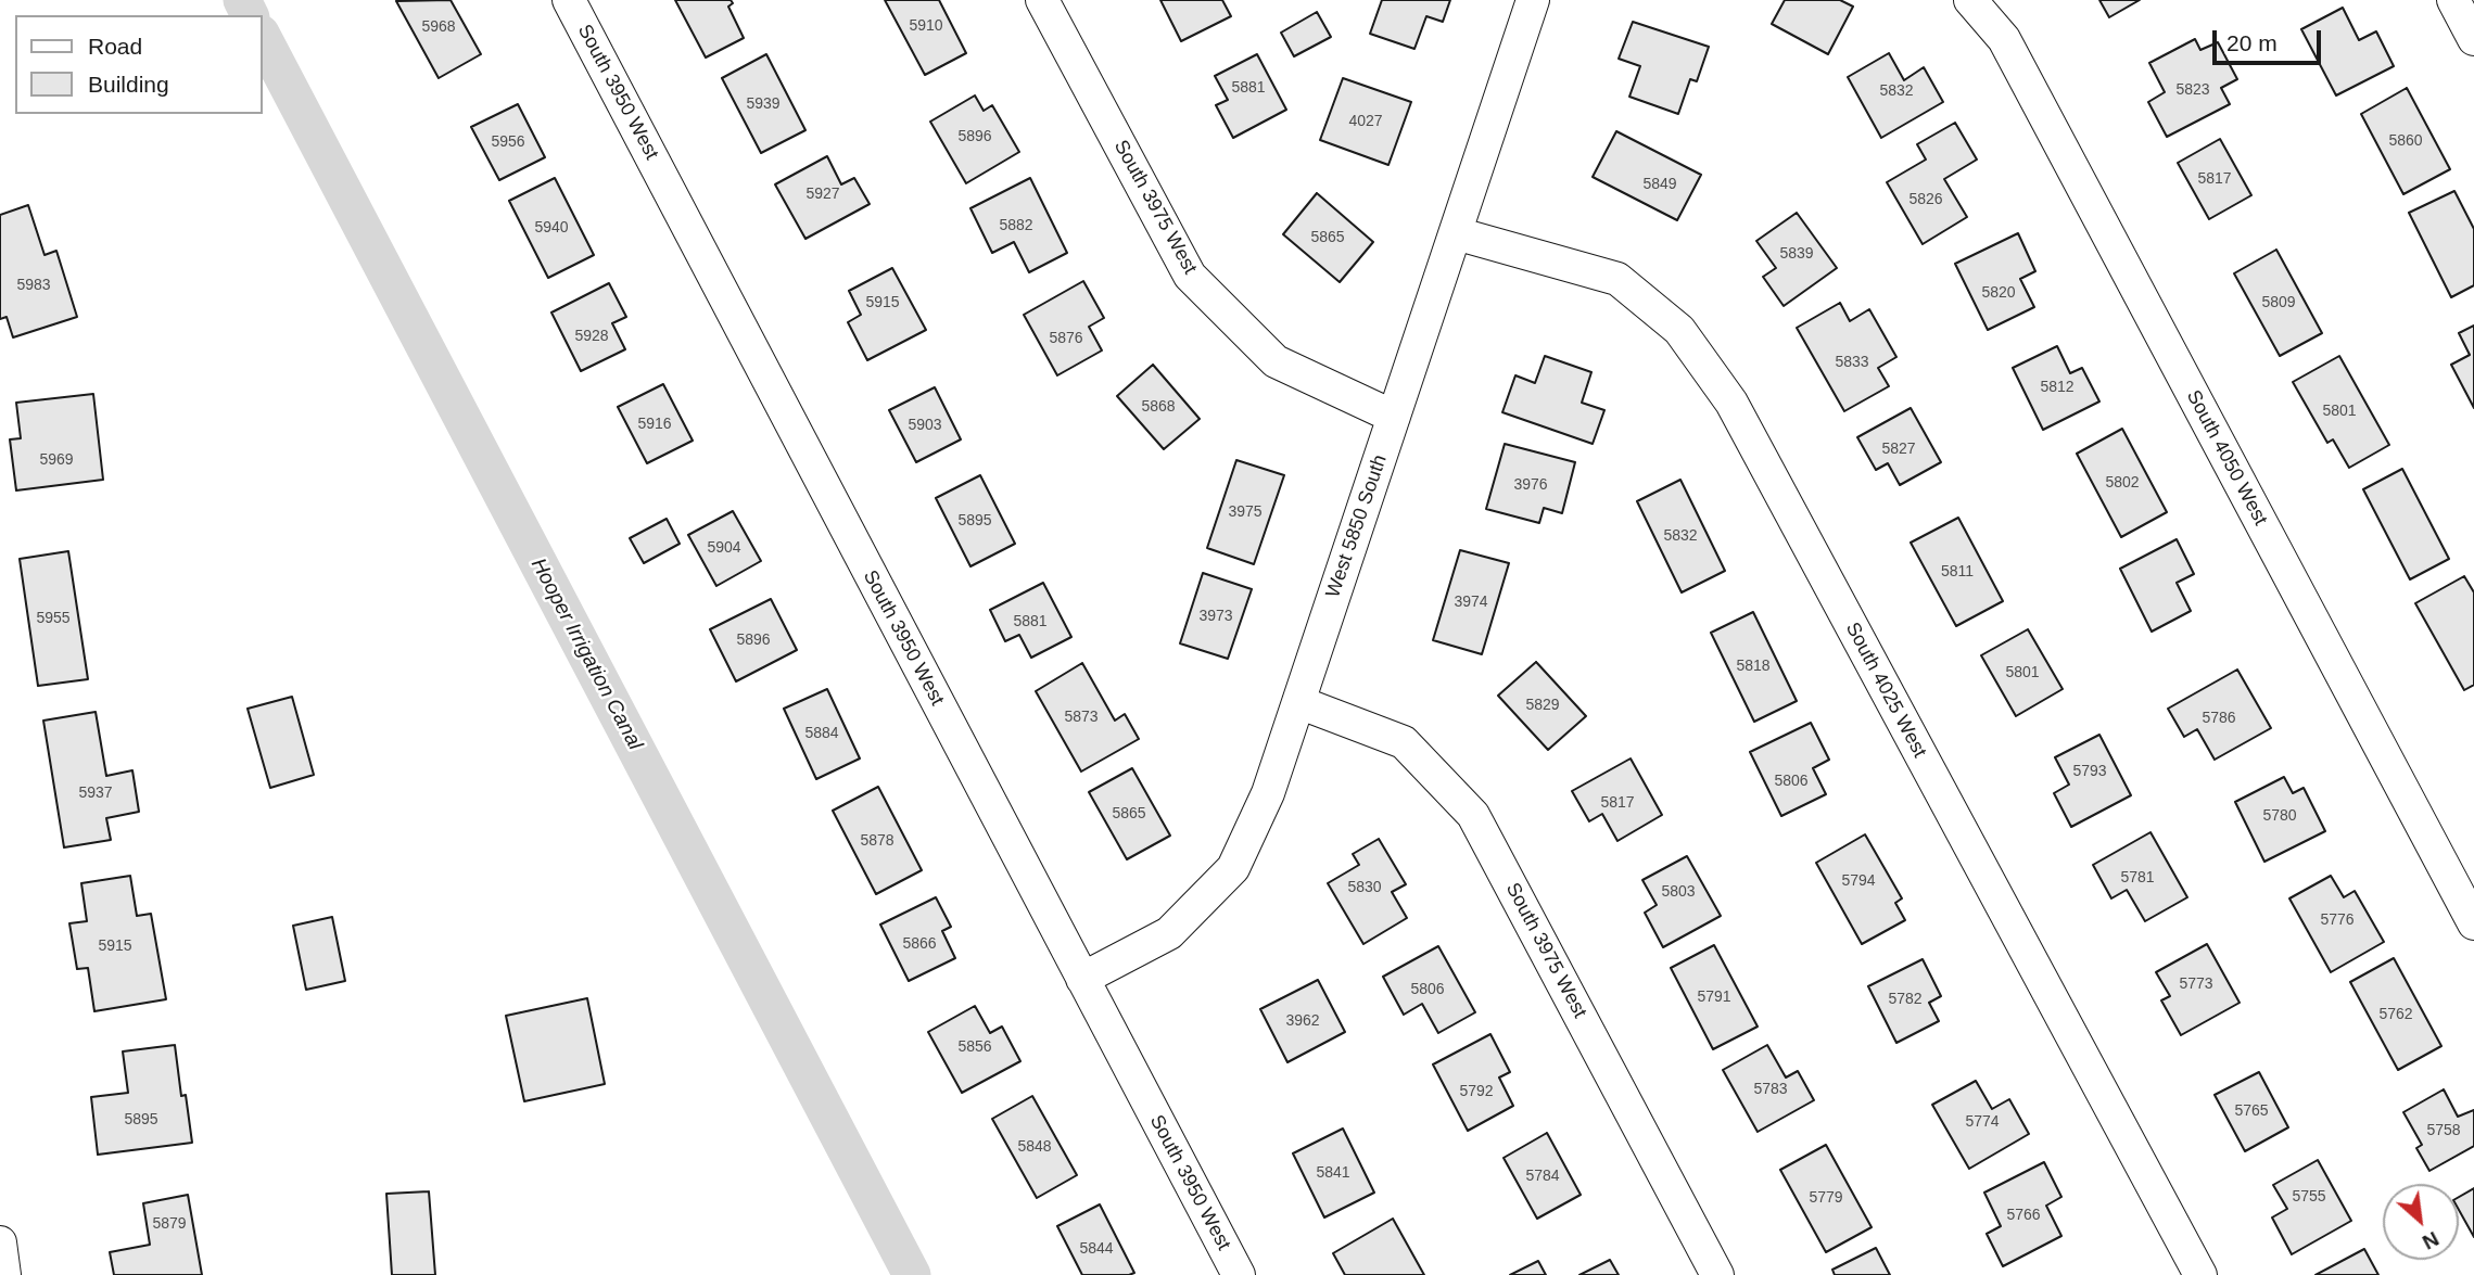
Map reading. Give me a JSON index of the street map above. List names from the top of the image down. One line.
{"streets":{"street":["South 3950 West","South 3975 West","South 4050 West","West 5850 South","South 4025 West"]},"crossings":[["South 3950 West","West 5850 South"],["South 3975 West","West 5850 South"],["West 5850 South","South 4025 West"]],"water":["Hooper Irrigation Canal"],"house_numbers":["5910","5968","5881","5823","5832","5939","4027","5896","5860","5956","5817","5849","5927","5826","5882","5940","5865","5839","5983","5820","5915","5809","5928","5876","5833","5812","5868","5801","5916","5903","5827","5969","5802","3976","3975","5895","5832","5904","5811","3974","3973","5955","5881","5896","5818","5801","5829","5873","5786","5884","5793","5806","5937","5817","5865","5780","5878","5781","5794","5830","5803","5776","5866","5915","5773","5806","5791","5782","5762","3962","5856","5783","5792","5765","5895","5774","5758","5848","5841","5784","5755","5779","5766","5879","5844"],"legend":["Road","Building"],"scale_bar":"20 m","north":"bottom right"}
